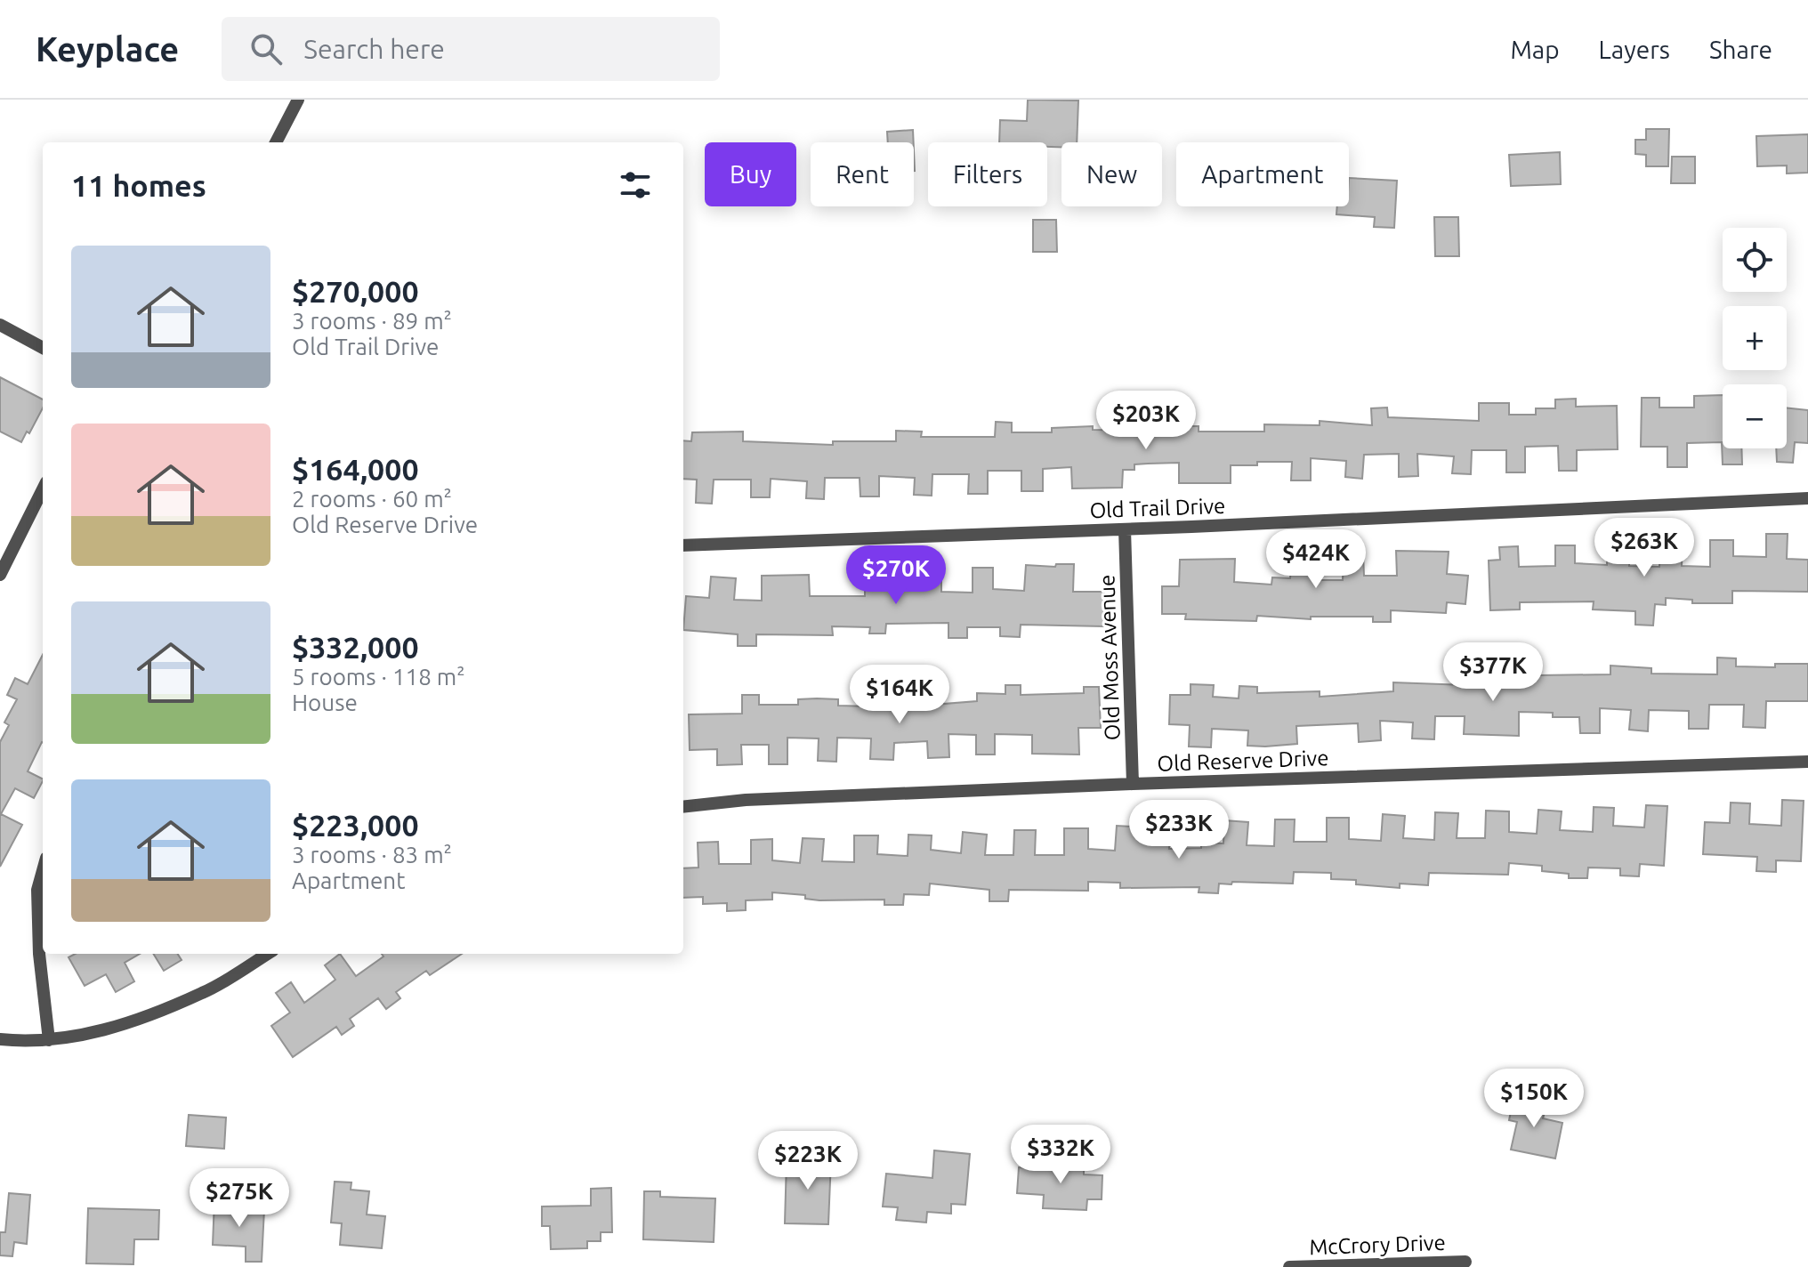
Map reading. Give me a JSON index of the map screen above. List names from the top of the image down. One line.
{"streets":{"street":["Old Trail Drive","Old Moss Avenue","Old Reserve Drive","McCrory Drive"]},"crossings":[["Old Trail Drive","Old Moss Avenue"],["Old Moss Avenue","Old Reserve Drive"]],"page":{"header":"Keyplace","search":"Search here","nav":["Map","Layers","Share"],"chip":["Buy","Rent","Filters","New","Apartment"],"heading":"11 homes","map_buttons":["+","−"],"list":[{"name":"$270,000","note":"3 rooms · 89 m² · Old Trail Drive"},{"name":"$164,000","note":"2 rooms · 60 m² · Old Reserve Drive"},{"name":"$332,000","note":"5 rooms · 118 m² · House"},{"name":"$223,000","note":"3 rooms · 83 m² · Apartment"}],"price":["$203K","$263K","$424K","$270K","$377K","$164K","$233K","$150K","$332K","$223K","$275K"]}}
